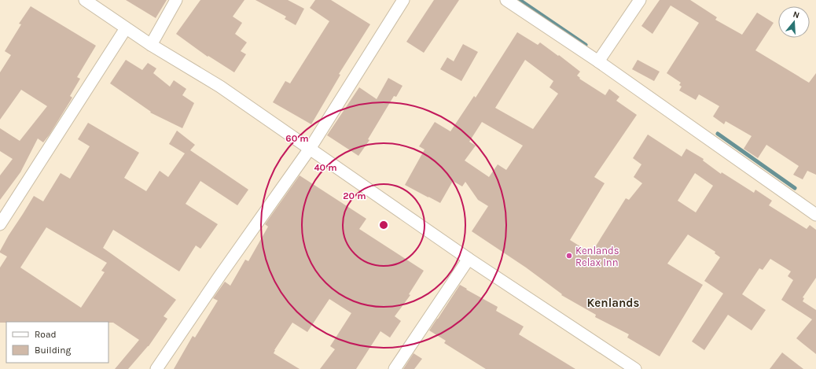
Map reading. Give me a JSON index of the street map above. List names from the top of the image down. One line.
{"districts":["Kenlands"],"places":["Kenlands Relax Inn"],"legend":["Road","Building"],"north":"top","rings":["60 m","40 m","20 m"]}
